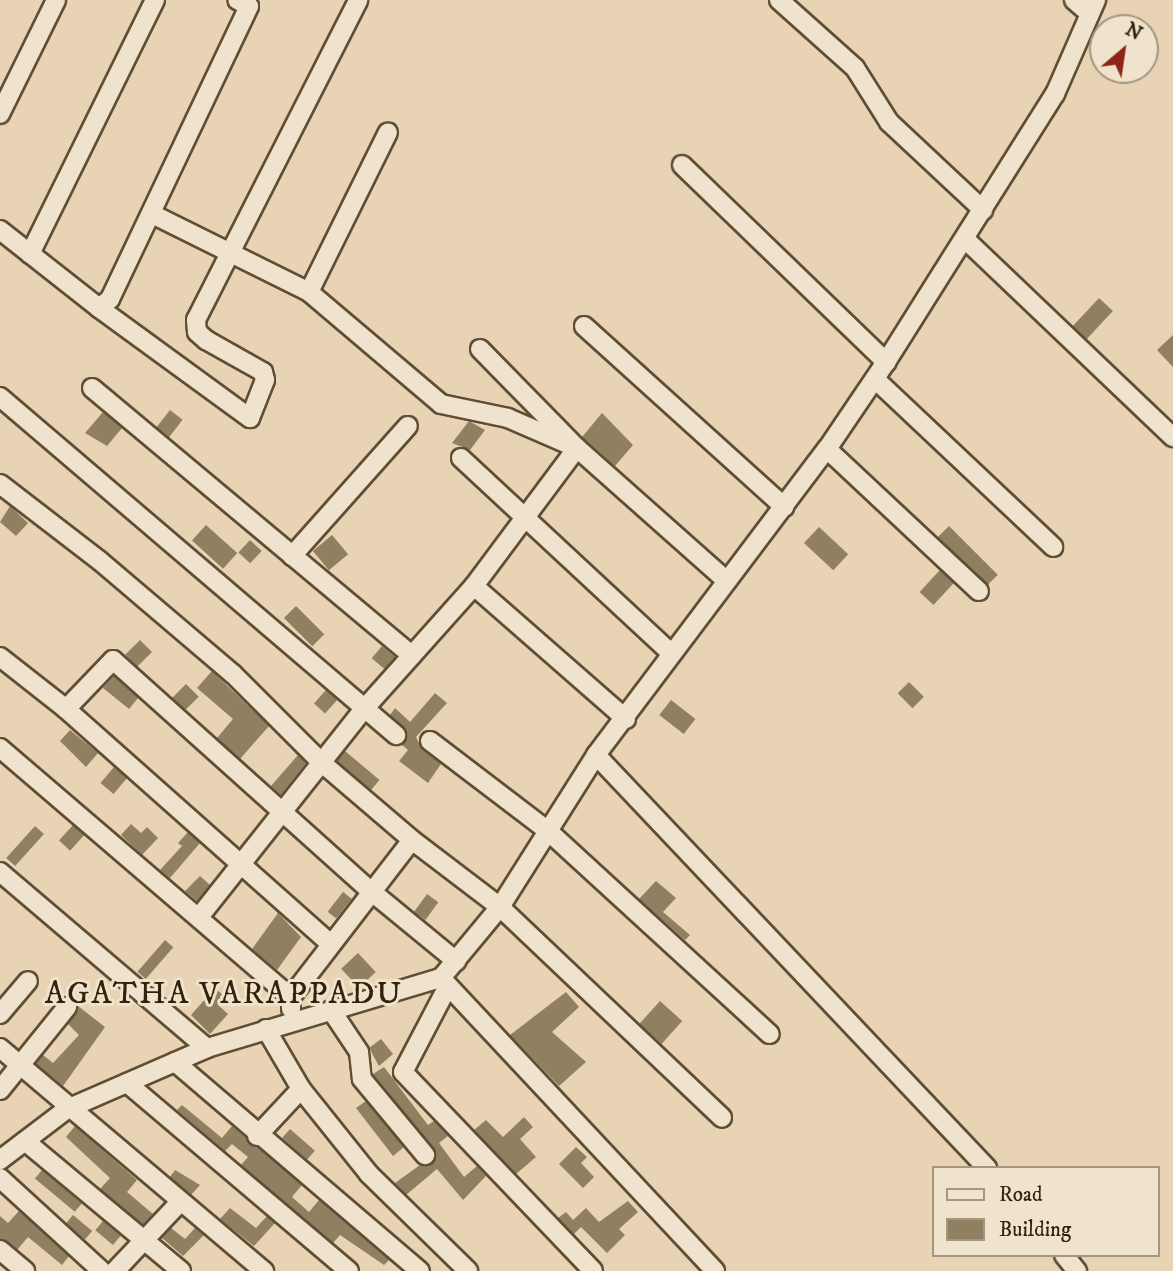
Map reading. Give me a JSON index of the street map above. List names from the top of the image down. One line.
{"districts":["AGATHA VARAPPADU"],"legend":["Road","Building"],"north":"top right"}
